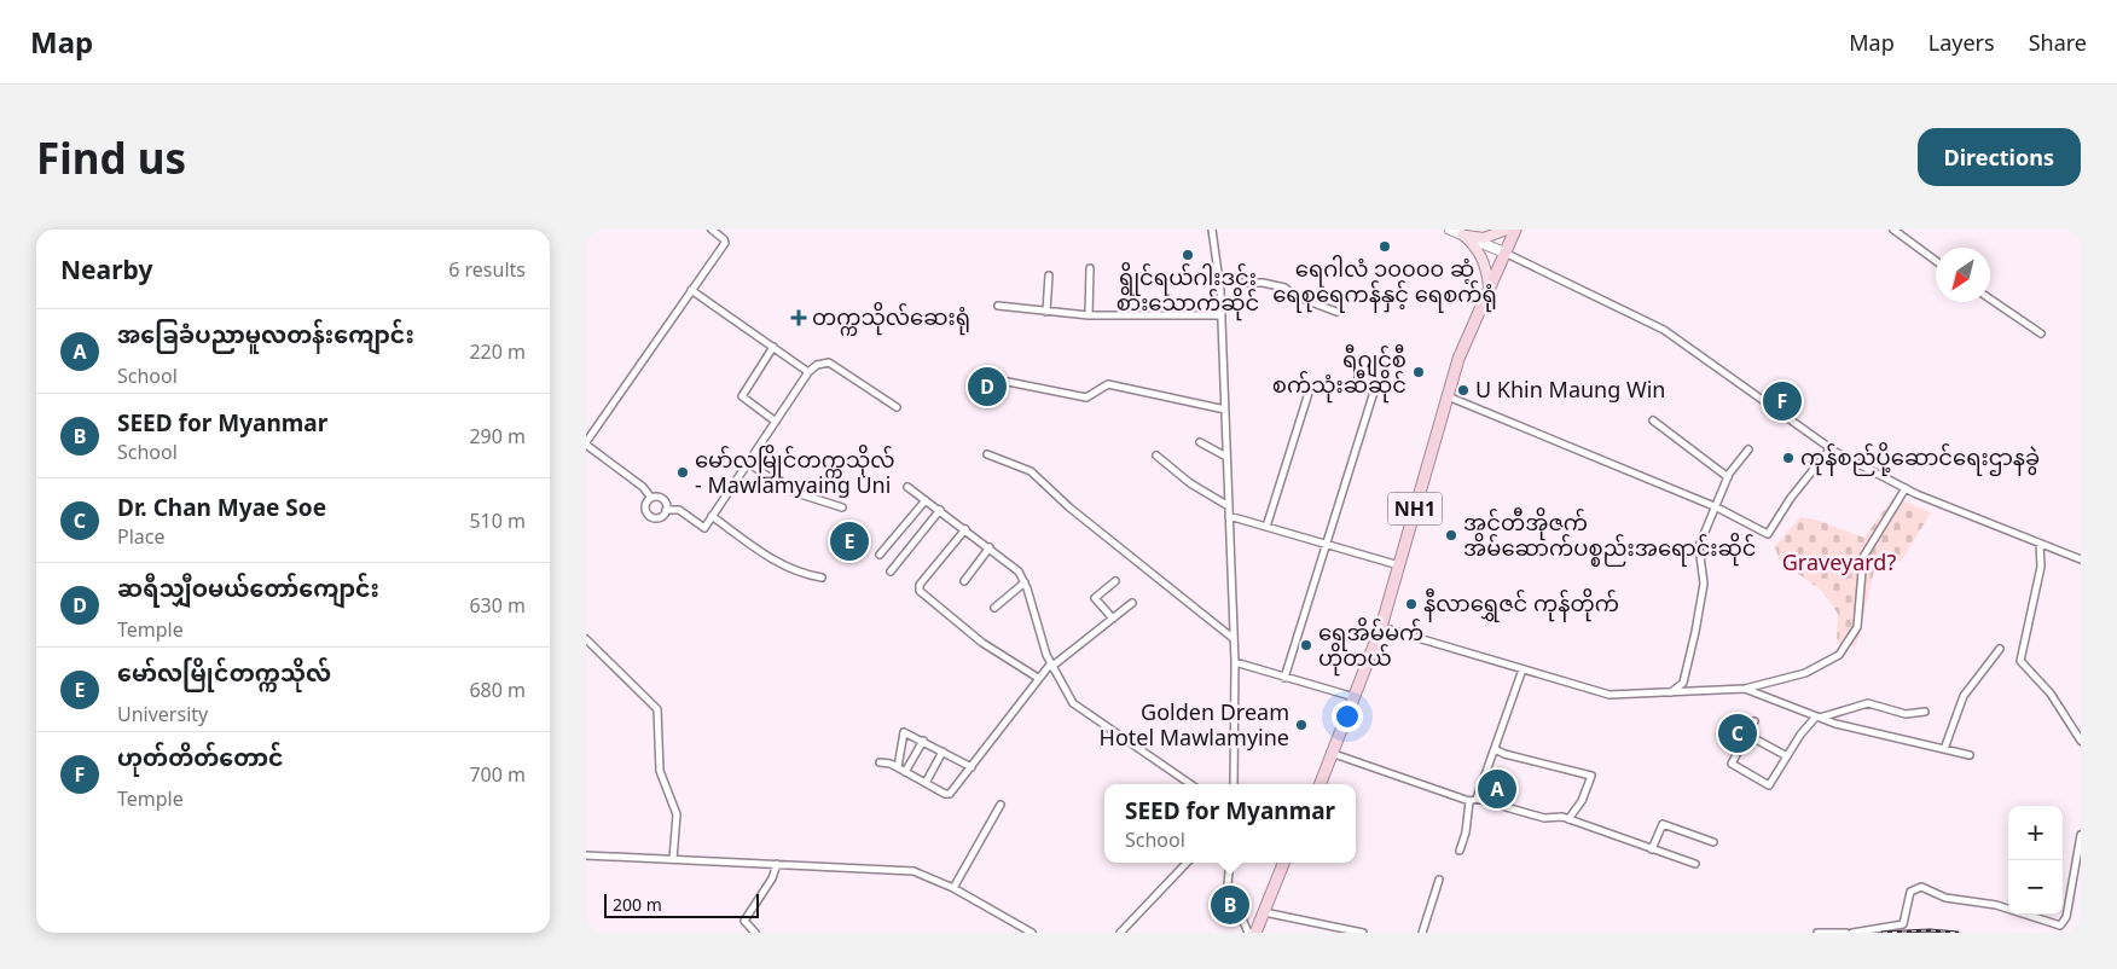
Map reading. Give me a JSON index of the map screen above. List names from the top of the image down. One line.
{"streets":{"highway":["NH1"]},"parks":["Graveyard?"],"places":{"other":["ရေဂါလံ ၁၀၀၀၀ ဆံ့ ရေစုရေကန်နှင့် ရေစက်ရုံ","ရွိုင်ရယ်ဂါးဒင်း စားသောက်ဆိုင်","ရီဂျင်စီ စက်သုံးဆီဆိုင်","U Khin Maung Win","ကုန်စည်ပို့ဆောင်ရေးဌာနခွဲ","မော်လမြိုင်တက္ကသိုလ် - Mawlamyaing Uni","အင်တီအိုဇက် အိမ်ဆောက်ပစ္စည်းအရောင်းဆိုင်","နီလာရွှေဇင် ကုန်တိုက်","ရွှေအိမ်မက် ဟိုတယ်","Golden Dream Hotel Mawlamyine"],"health":["တက္ကသိုလ်ဆေးရုံ"]},"scale_bar":"200 m","north":"bottom left","page":{"header":"Map","nav":["Map","Layers","Share"],"buttons":"Directions","title":"Find us","heading":["Nearby","6 results"],"list":[{"mark":"A","name":"အခြေခံပညာမူလတန်းကျောင်း","note":"School","value":"220 m"},{"mark":"B","name":"SEED for Myanmar","note":"School","value":"290 m"},{"mark":"C","name":"Dr. Chan Myae Soe","note":"Place","value":"510 m"},{"mark":"D","name":"ဆရီသျှီဝမယ်တော်ကျောင်း","note":"Temple","value":"630 m"},{"mark":"E","name":"မော်လမြိုင်တက္ကသိုလ်","note":"University","value":"680 m"},{"mark":"F","name":"ဟုတ်တိတ်တောင်","note":"Temple","value":"700 m"}],"pins":["D","F","E","C","A","B"],"popup":["SEED for Myanmar","School"],"map_buttons":["+","−"],"scale":"200 m"}}
